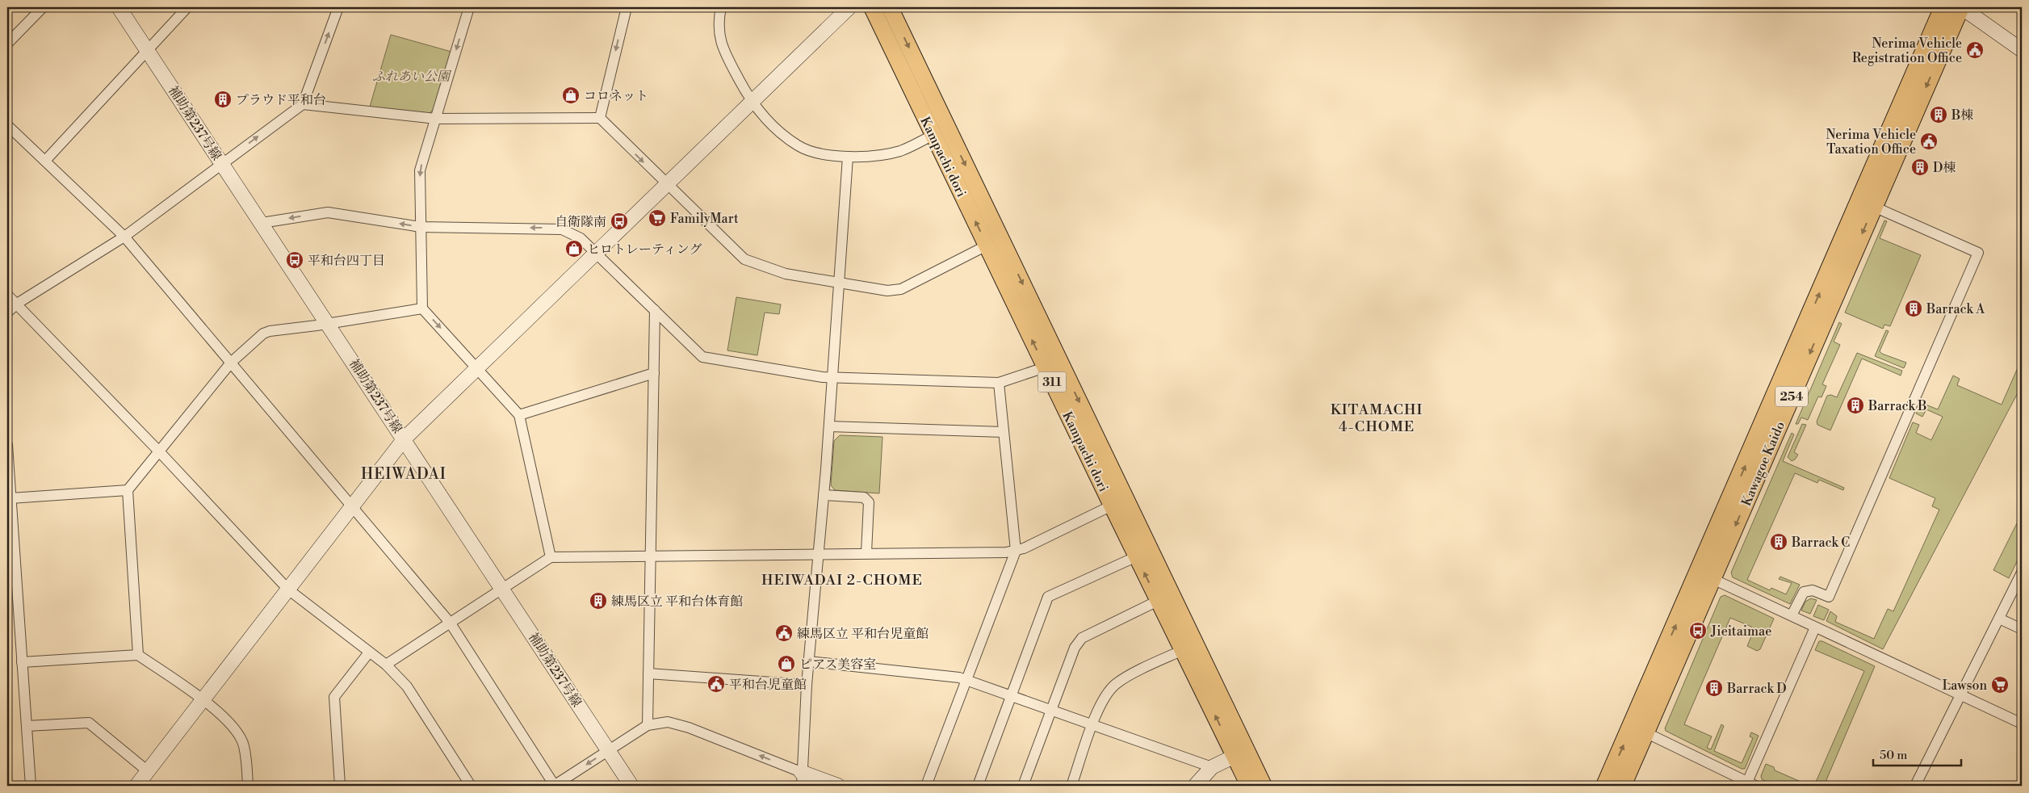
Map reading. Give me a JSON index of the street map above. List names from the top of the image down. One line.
{"streets":{"highway":["254","Kawagoe Kaido"],"main road":["Kampachi dori","311"],"street":["補助第237号線"]},"districts":["KITAMACHI 4-CHOME","HEIWADAI","HEIWADAI 2-CHOME"],"parks":["ふれあい公園"],"places":{"public building":["Nerima Vehicle Registration Office","Nerima Vehicle Taxation Office","練馬区立 平和台児童館","平和台児童館"],"shop":["コロネット","ヒロトレーティング","ピアス美容室"],"building":["プラウド平和台","B棟","D棟","Barrack A","Barrack B","Barrack C","練馬区立 平和台体育館","Barrack D"],"supermarket":["FamilyMart","Lawson"],"bus stop":["自衛隊南","平和台四丁目","Jieitaimae"]},"scale_bar":"50 m"}
